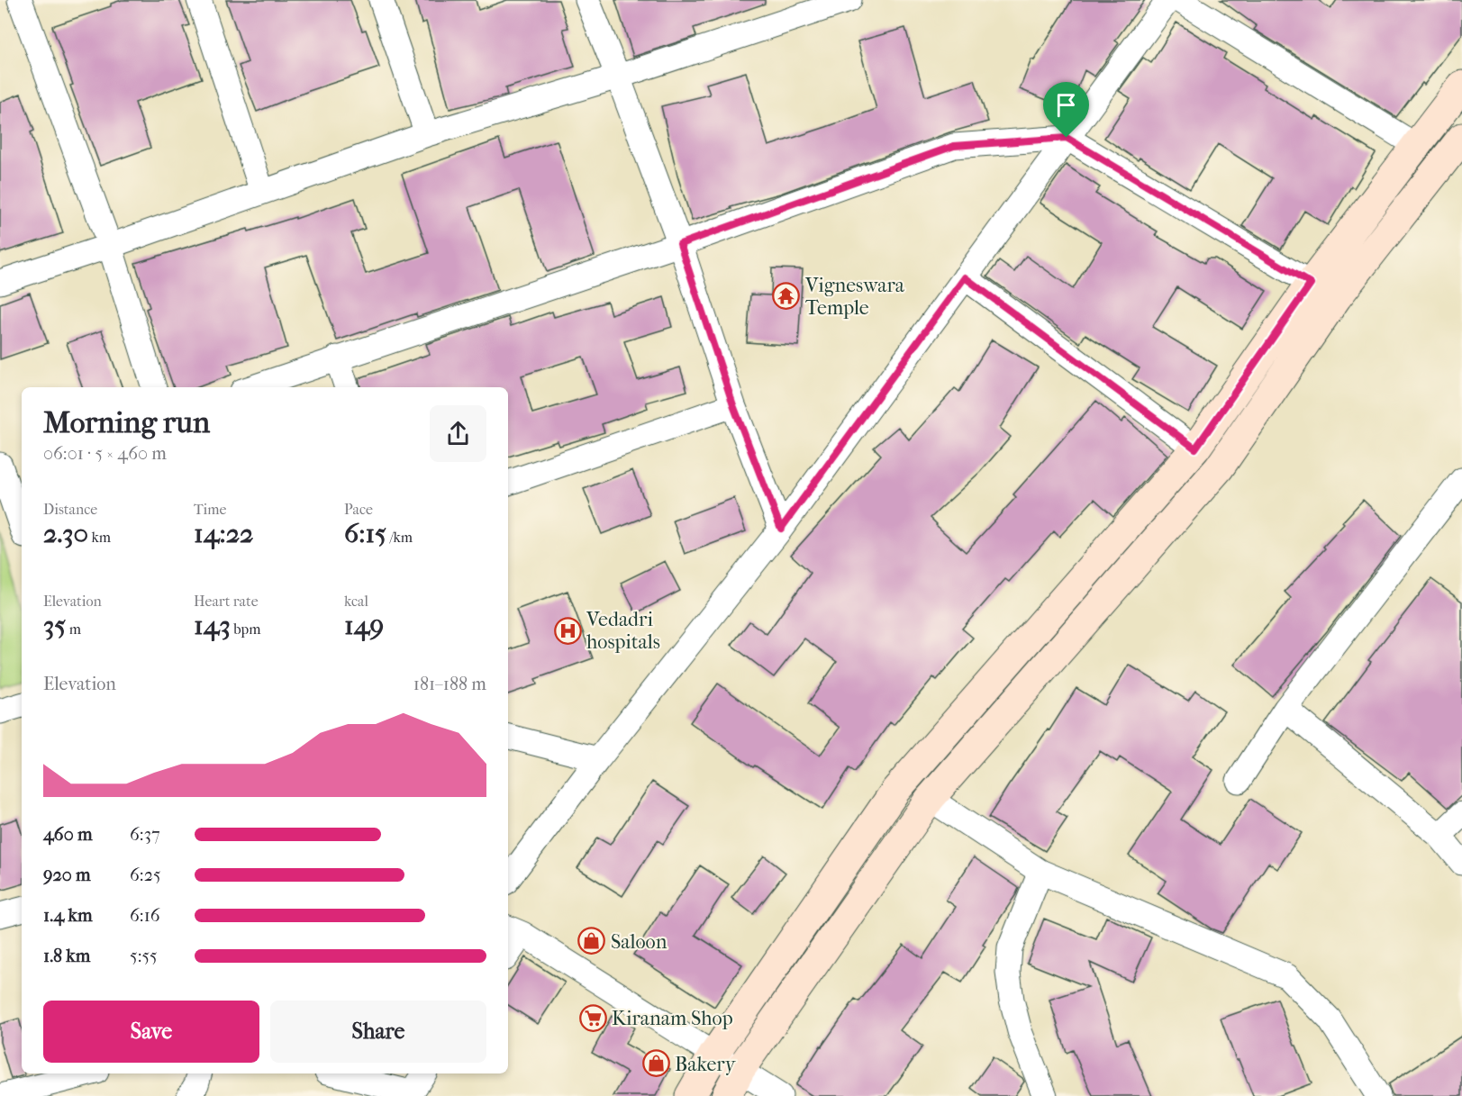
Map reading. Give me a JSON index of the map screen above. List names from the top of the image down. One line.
{"places":{"temple":["Vigneswara Temple"],"hospital":["Vedadri hospitals"],"shop":["Saloon","Bakery"],"supermarket":["Kiranam Shop"]},"page":{"heading":["Morning run","06:01 · 5 × 460 m"],"stats":[["Distance","2.30 km"],["Time","14:22"],["Pace","6:15 /km"],["Elevation","35 m"],["Heart rate","143 bpm"],["kcal","149"]],"chart":["Elevation","181–188 m"],"list":[{"name":"460 m","note":"6:37"},{"name":"920 m","note":"6:25"},{"name":"1.4 km","note":"6:16"},{"name":"1.8 km","note":"5:55"}],"buttons":["Save","Share"]}}
